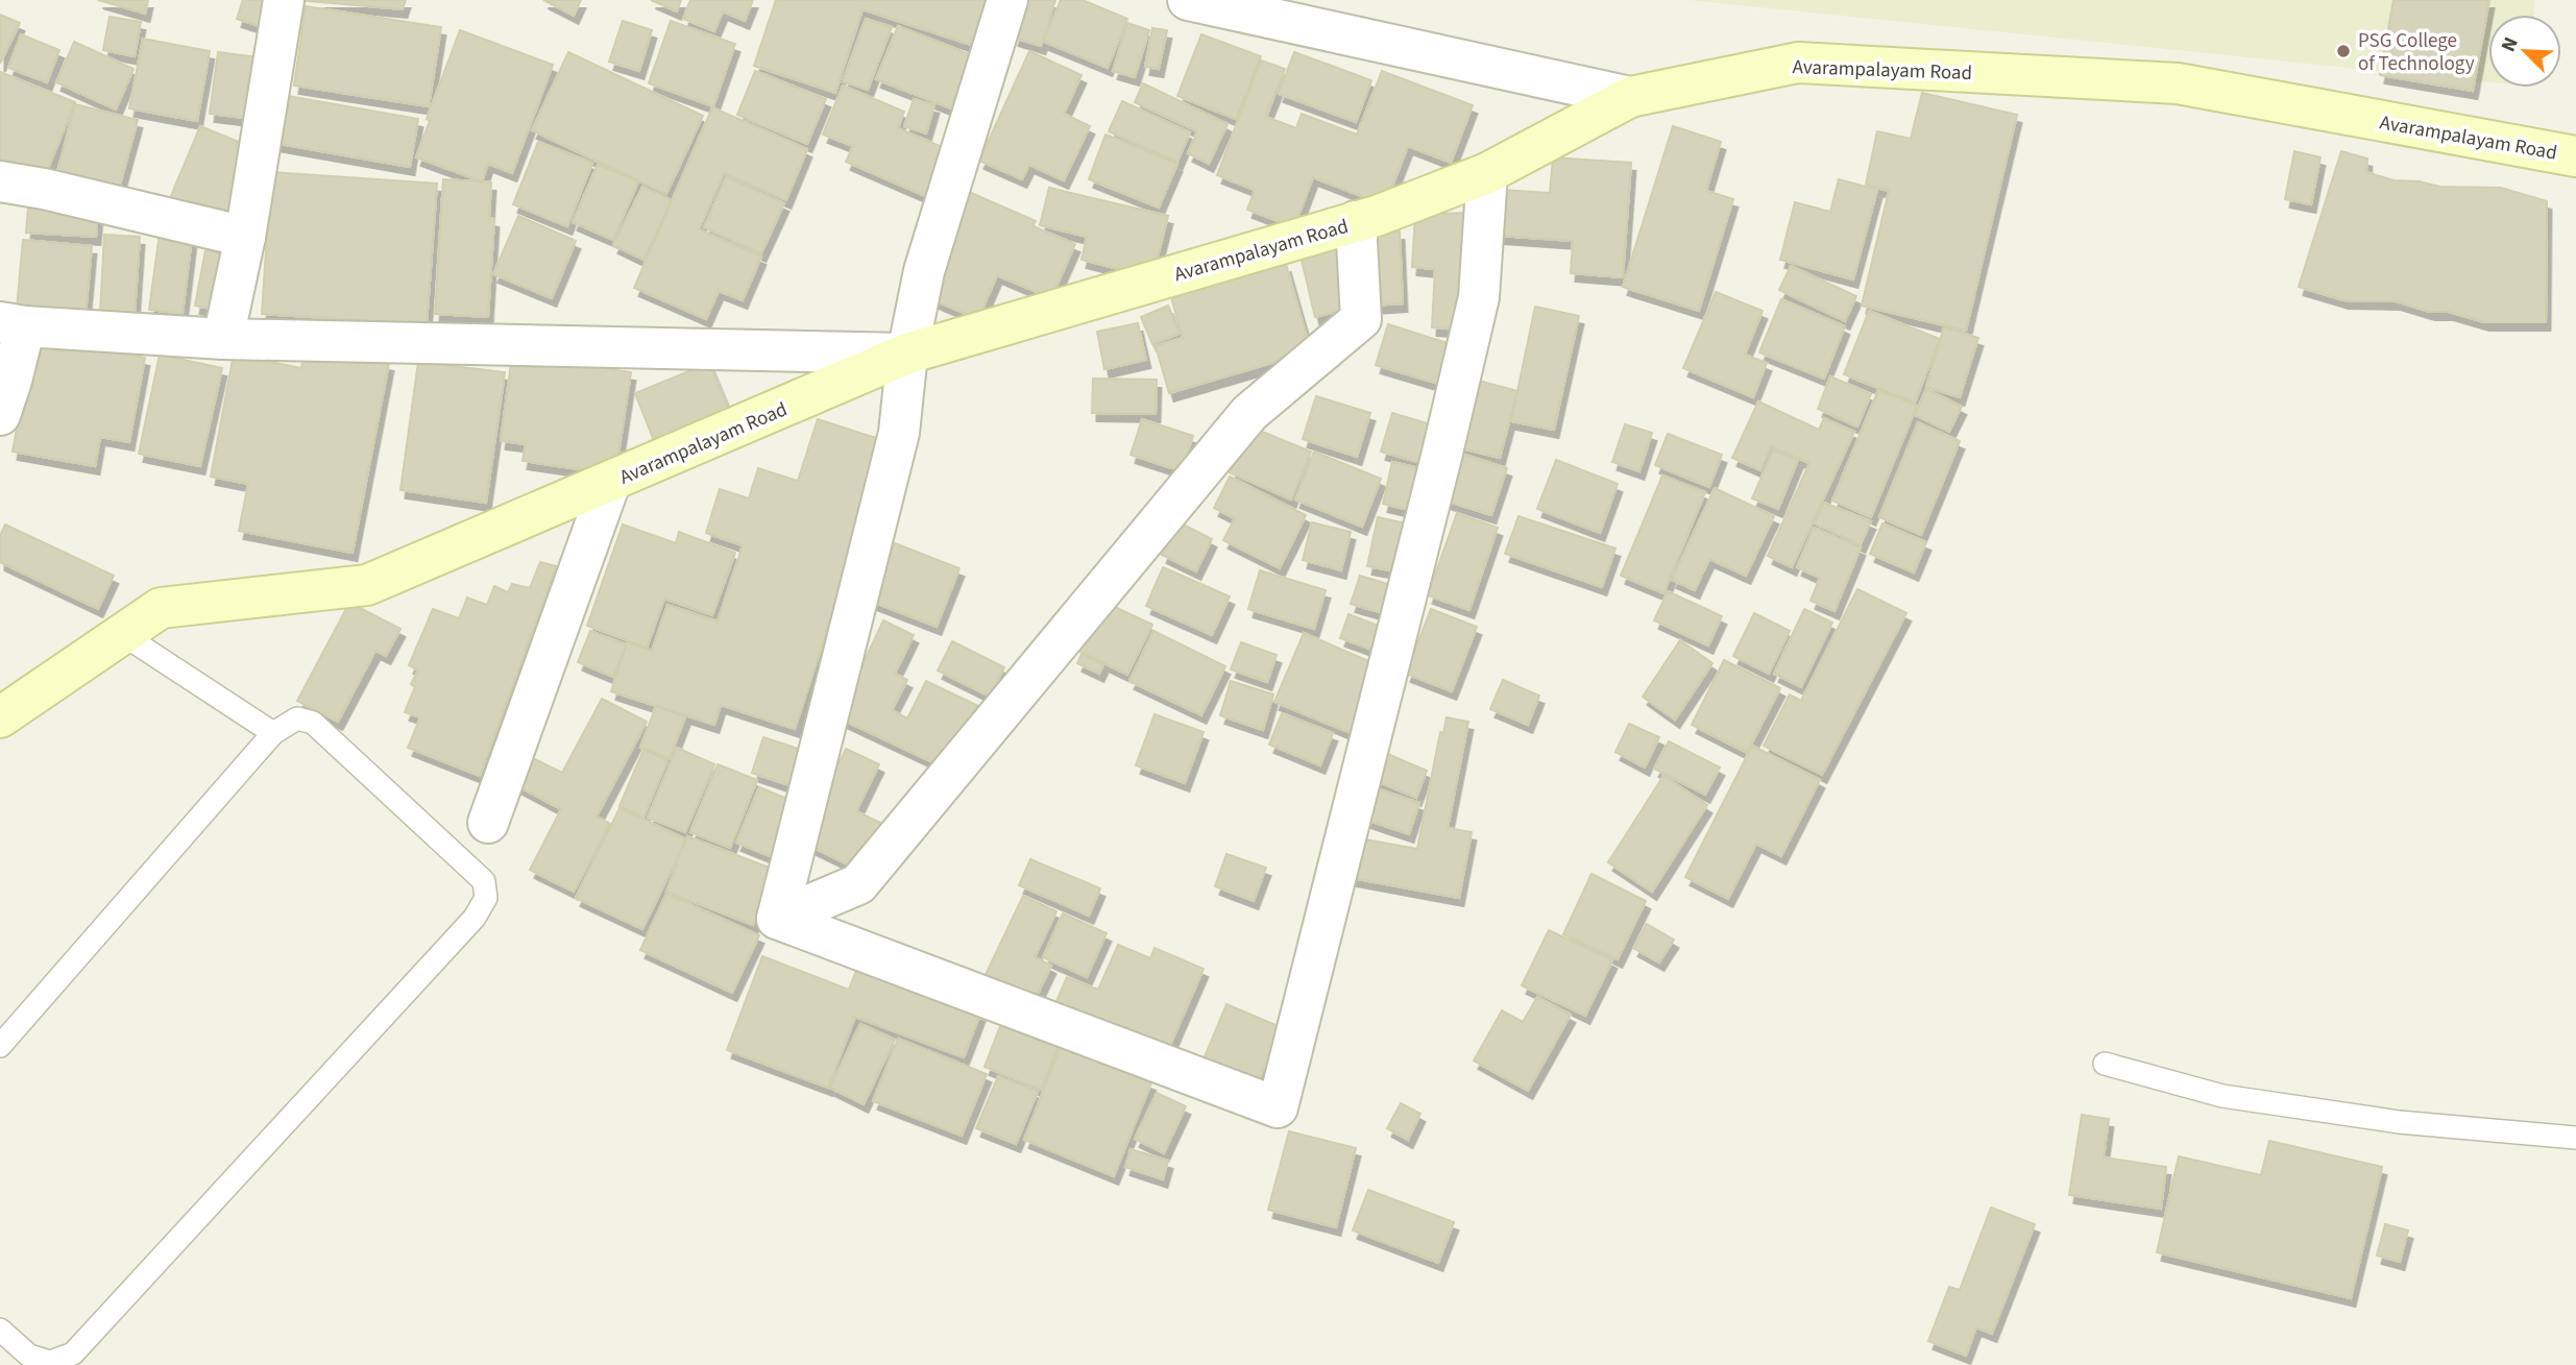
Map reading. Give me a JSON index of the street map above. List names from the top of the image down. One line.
{"streets":{"street":["Avarampalayam Road"]},"places":["PSG College of Technology"],"north":"top left"}
